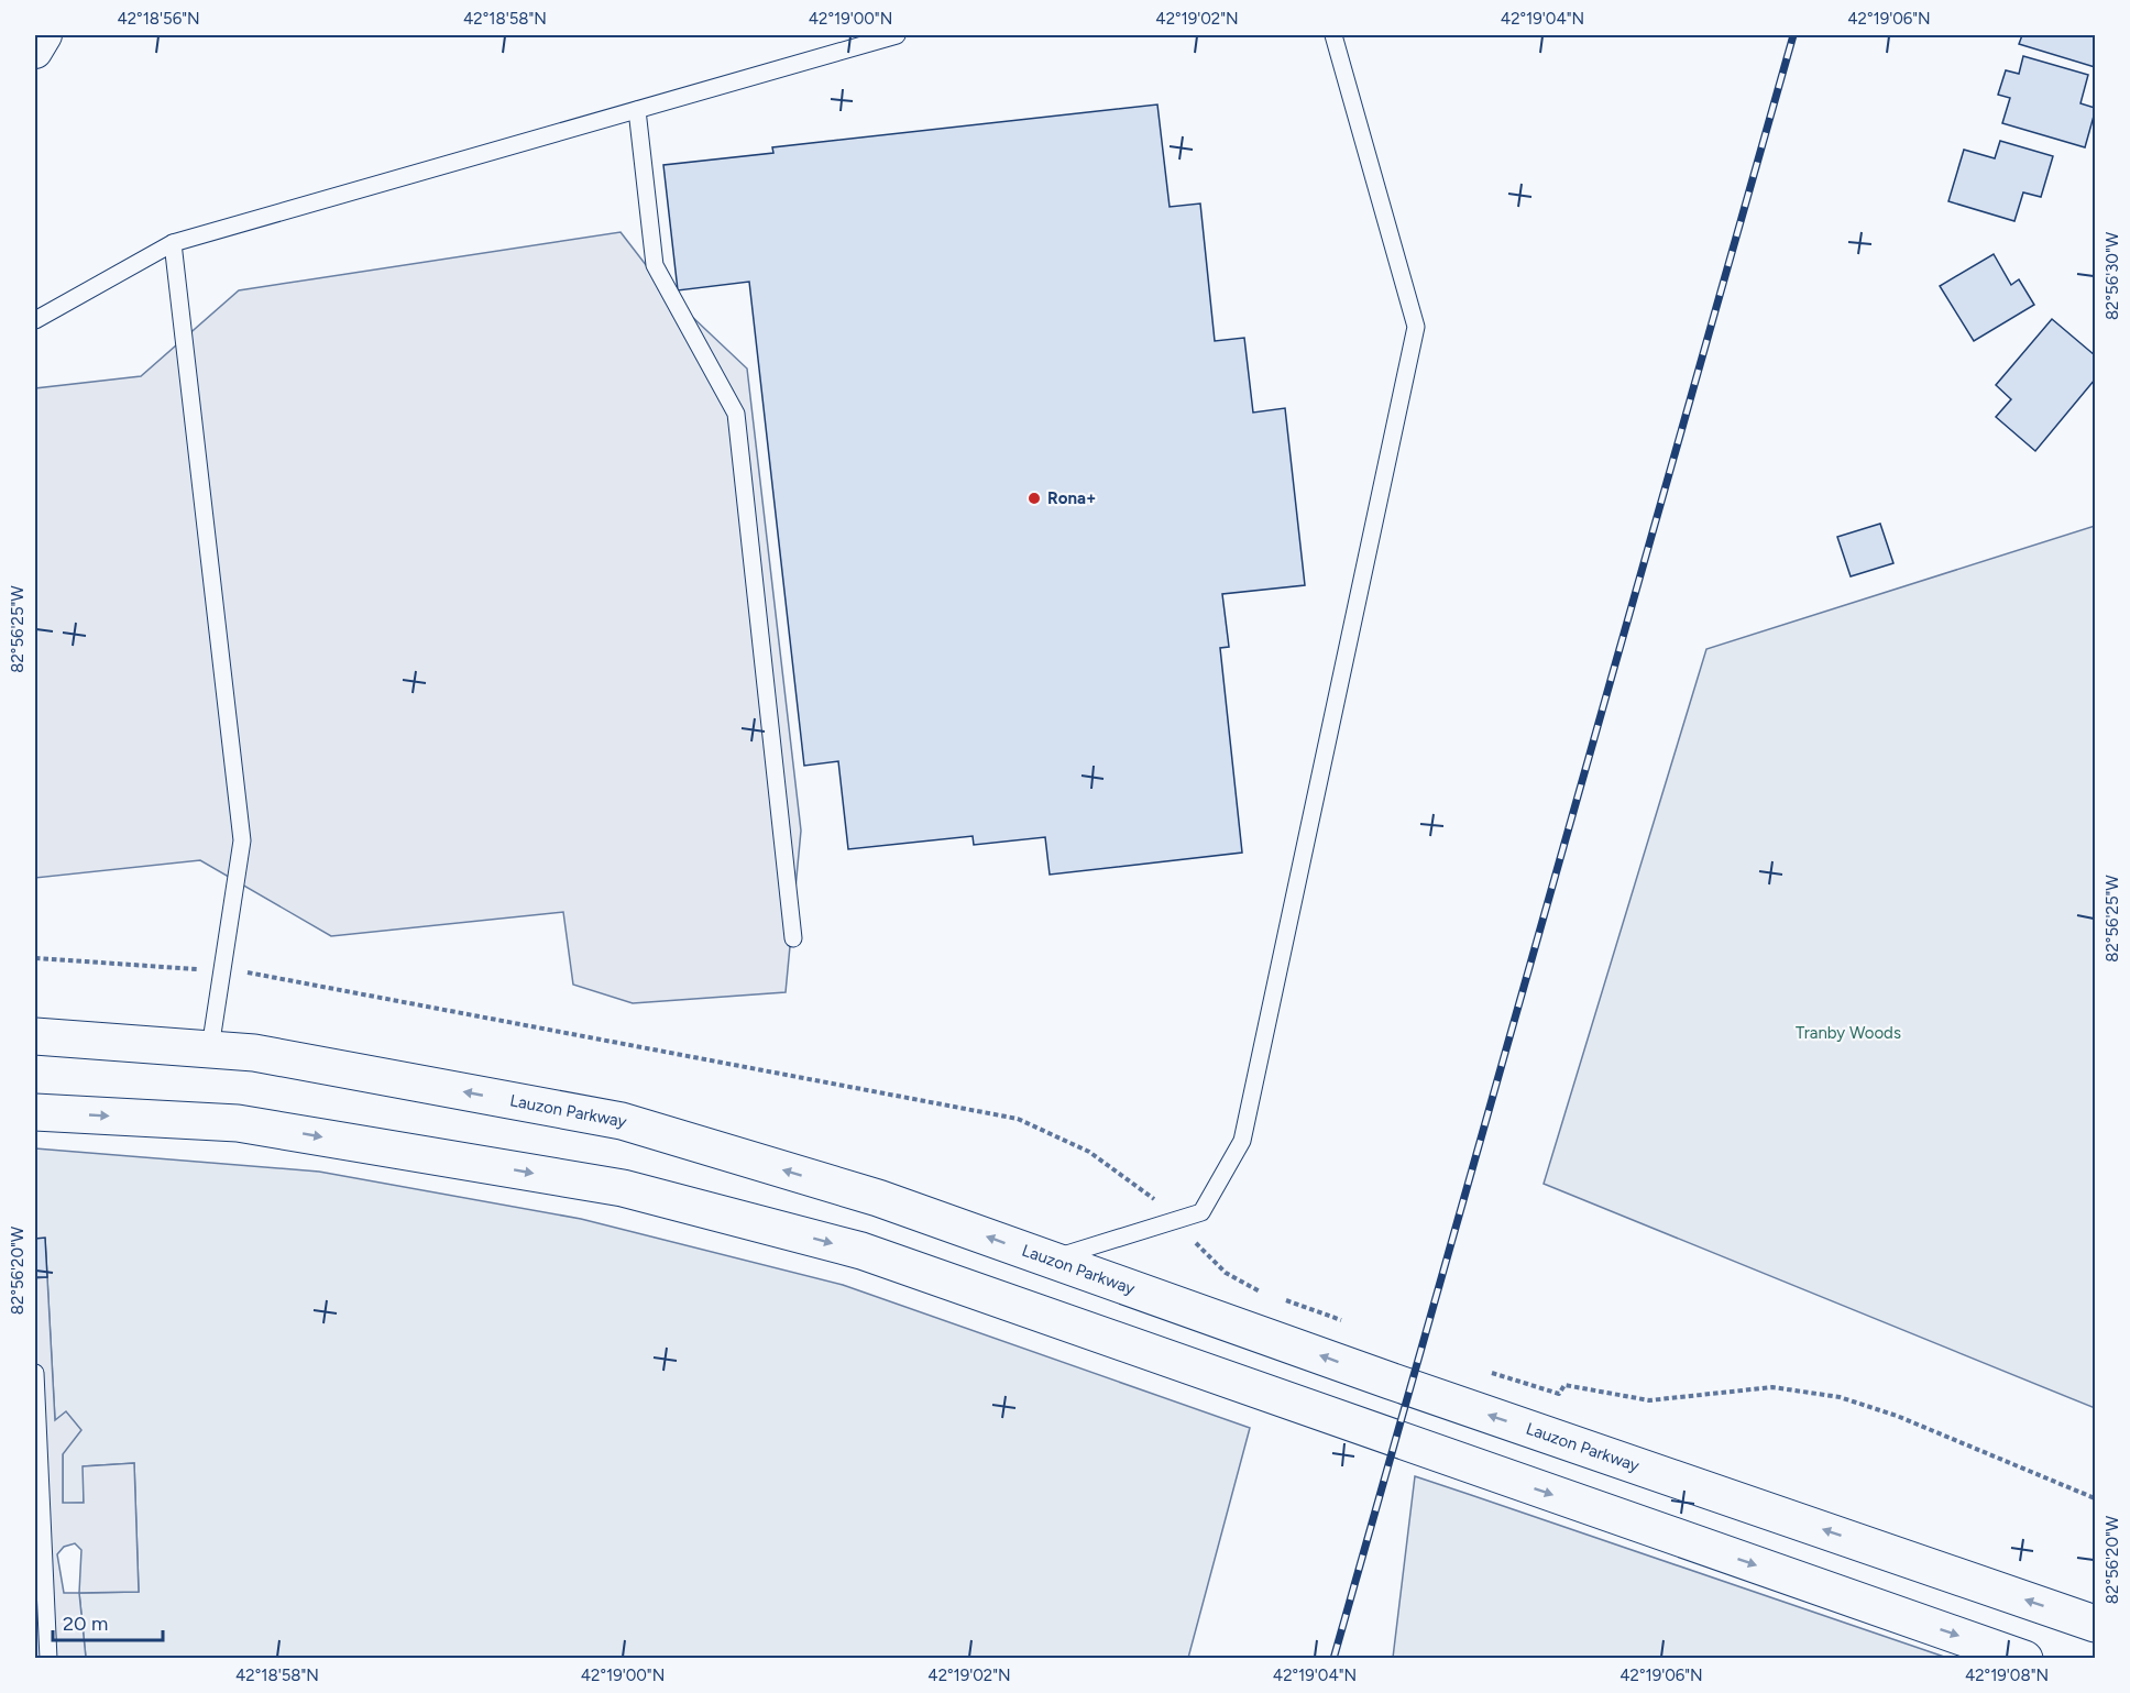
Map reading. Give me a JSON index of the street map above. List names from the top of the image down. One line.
{"streets":{"main road":["Lauzon Parkway"]},"parks":["Tranby Woods"],"places":["Rona+"],"scale_bar":"20 m","coordinates":["42°18'56\"N","42°18'58\"N","42°19'00\"N","42°19'02\"N","42°19'04\"N","42°19'06\"N","82°56'30\"W","82°56'25\"W","82°56'20\"W","42°19'08\"N"]}
